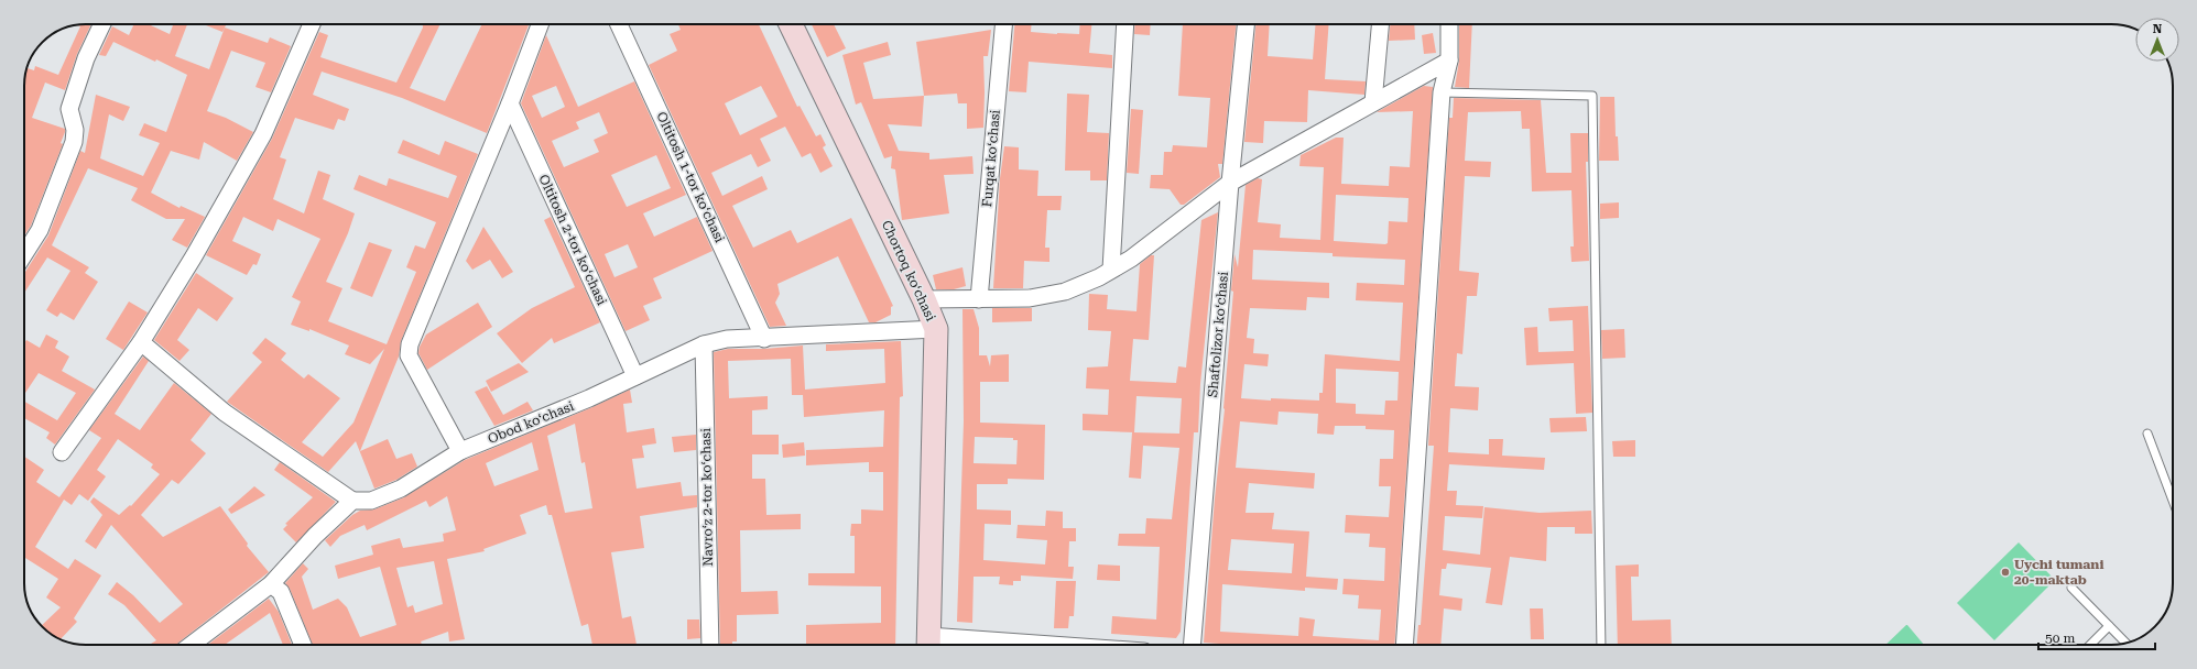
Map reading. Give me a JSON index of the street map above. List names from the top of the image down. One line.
{"streets":{"main road":["Chortoq koʻchasi"],"street":["Furqat koʻchasi","Oltitosh 1-tor koʻchasi","Oltitosh 2-tor koʻchasi","Shaftolizor koʻchasi","Obod koʻchasi","Navroʻz 2-tor koʻchasi"]},"crossings":[["Oltitosh 1-tor koʻchasi","Obod koʻchasi"],["Oltitosh 2-tor koʻchasi","Obod koʻchasi"],["Chortoq koʻchasi","Obod koʻchasi"],["Obod koʻchasi","Navroʻz 2-tor koʻchasi"]],"places":["Uychi tumani 20-maktab"],"scale_bar":"50 m","north":"top"}
